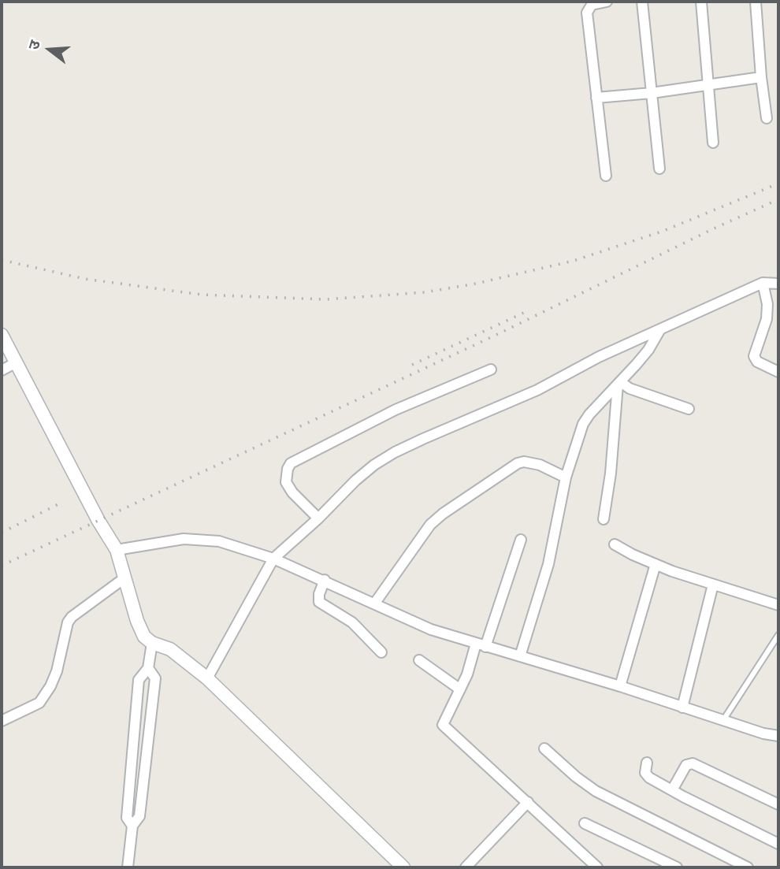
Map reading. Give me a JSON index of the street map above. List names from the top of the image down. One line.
{"north":"left"}
